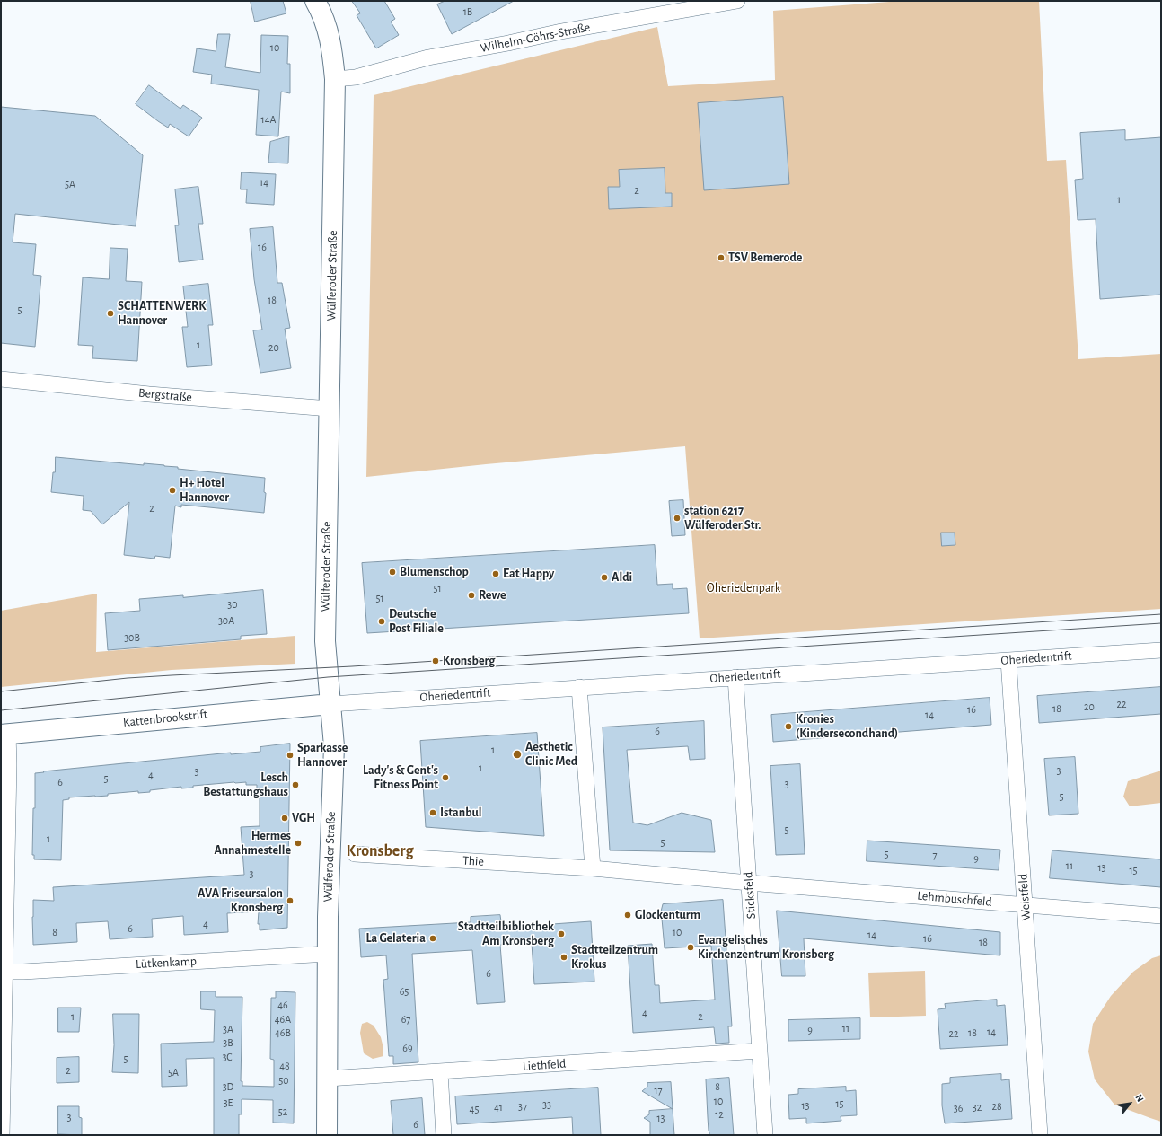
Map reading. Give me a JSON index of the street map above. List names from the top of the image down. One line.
{"streets":{"main road":["Wülferoder Straße","Kattenbrookstrift"],"street":["Wilhelm-Göhrs-Straße","Bergstraße","Oheriedentrift","Thie","Sticksfeld","Weistfeld","Lehmbuschfeld","Lütkenkamp","Liethfeld"]},"crossings":[["Wilhelm-Göhrs-Straße","Wülferoder Straße"],["Wülferoder Straße","Bergstraße"],["Wülferoder Straße","Oheriedentrift"],["Wülferoder Straße","Kattenbrookstrift"],["Wülferoder Straße","Lütkenkamp"],["Wülferoder Straße","Liethfeld"],["Oheriedentrift","Kattenbrookstrift"],["Oheriedentrift","Sticksfeld"],["Oheriedentrift","Weistfeld"],["Thie","Sticksfeld"],["Thie","Lehmbuschfeld"],["Sticksfeld","Lehmbuschfeld"],["Sticksfeld","Liethfeld"],["Weistfeld","Lehmbuschfeld"]],"districts":["Kronsberg"],"parks":["Oheriedenpark"],"places":["TSV Bemerode","SCHATTENWERK Hannover","H+ Hotel Hannover","station 6217 Wülferoder Str.","Blumenschop","Eat Happy","Aldi","Rewe","Deutsche Post Filiale","Kronsberg","Kronies (Kindersecondhand)","Aesthetic Clinic Med","Sparkasse Hannover","Lady's & Gent's Fitness Point","Lesch Bestattungshaus","Istanbul","VGH","Hermes Annahmestelle","AVA Friseursalon Kronsberg","Glockenturm","Stadtteilbibliothek Am Kronsberg","La Gelateria","Evangelisches Kirchenzentrum Kronsberg","Stadtteilzentrum Krokus"],"house_numbers":["1B","10","14A","14","5A","2","1","16","18","5","1","20","2","51","51","30","30A","30B","22","20","18","16","14","6","1","1","3","3","4","5","6","3","5","5","1","5","5","7","9","11","13","15","3","4","6","8","10","14","16","18","6","65","46","4","1","2","46A","67","11","3A","9","14","46B","18","22","3B","69","3C","5","48","2","5A","50","3D","8","17","10","3E","15","33","13","37","28","41","32","36","45","52","12","3","13","6"],"north":"top right"}
